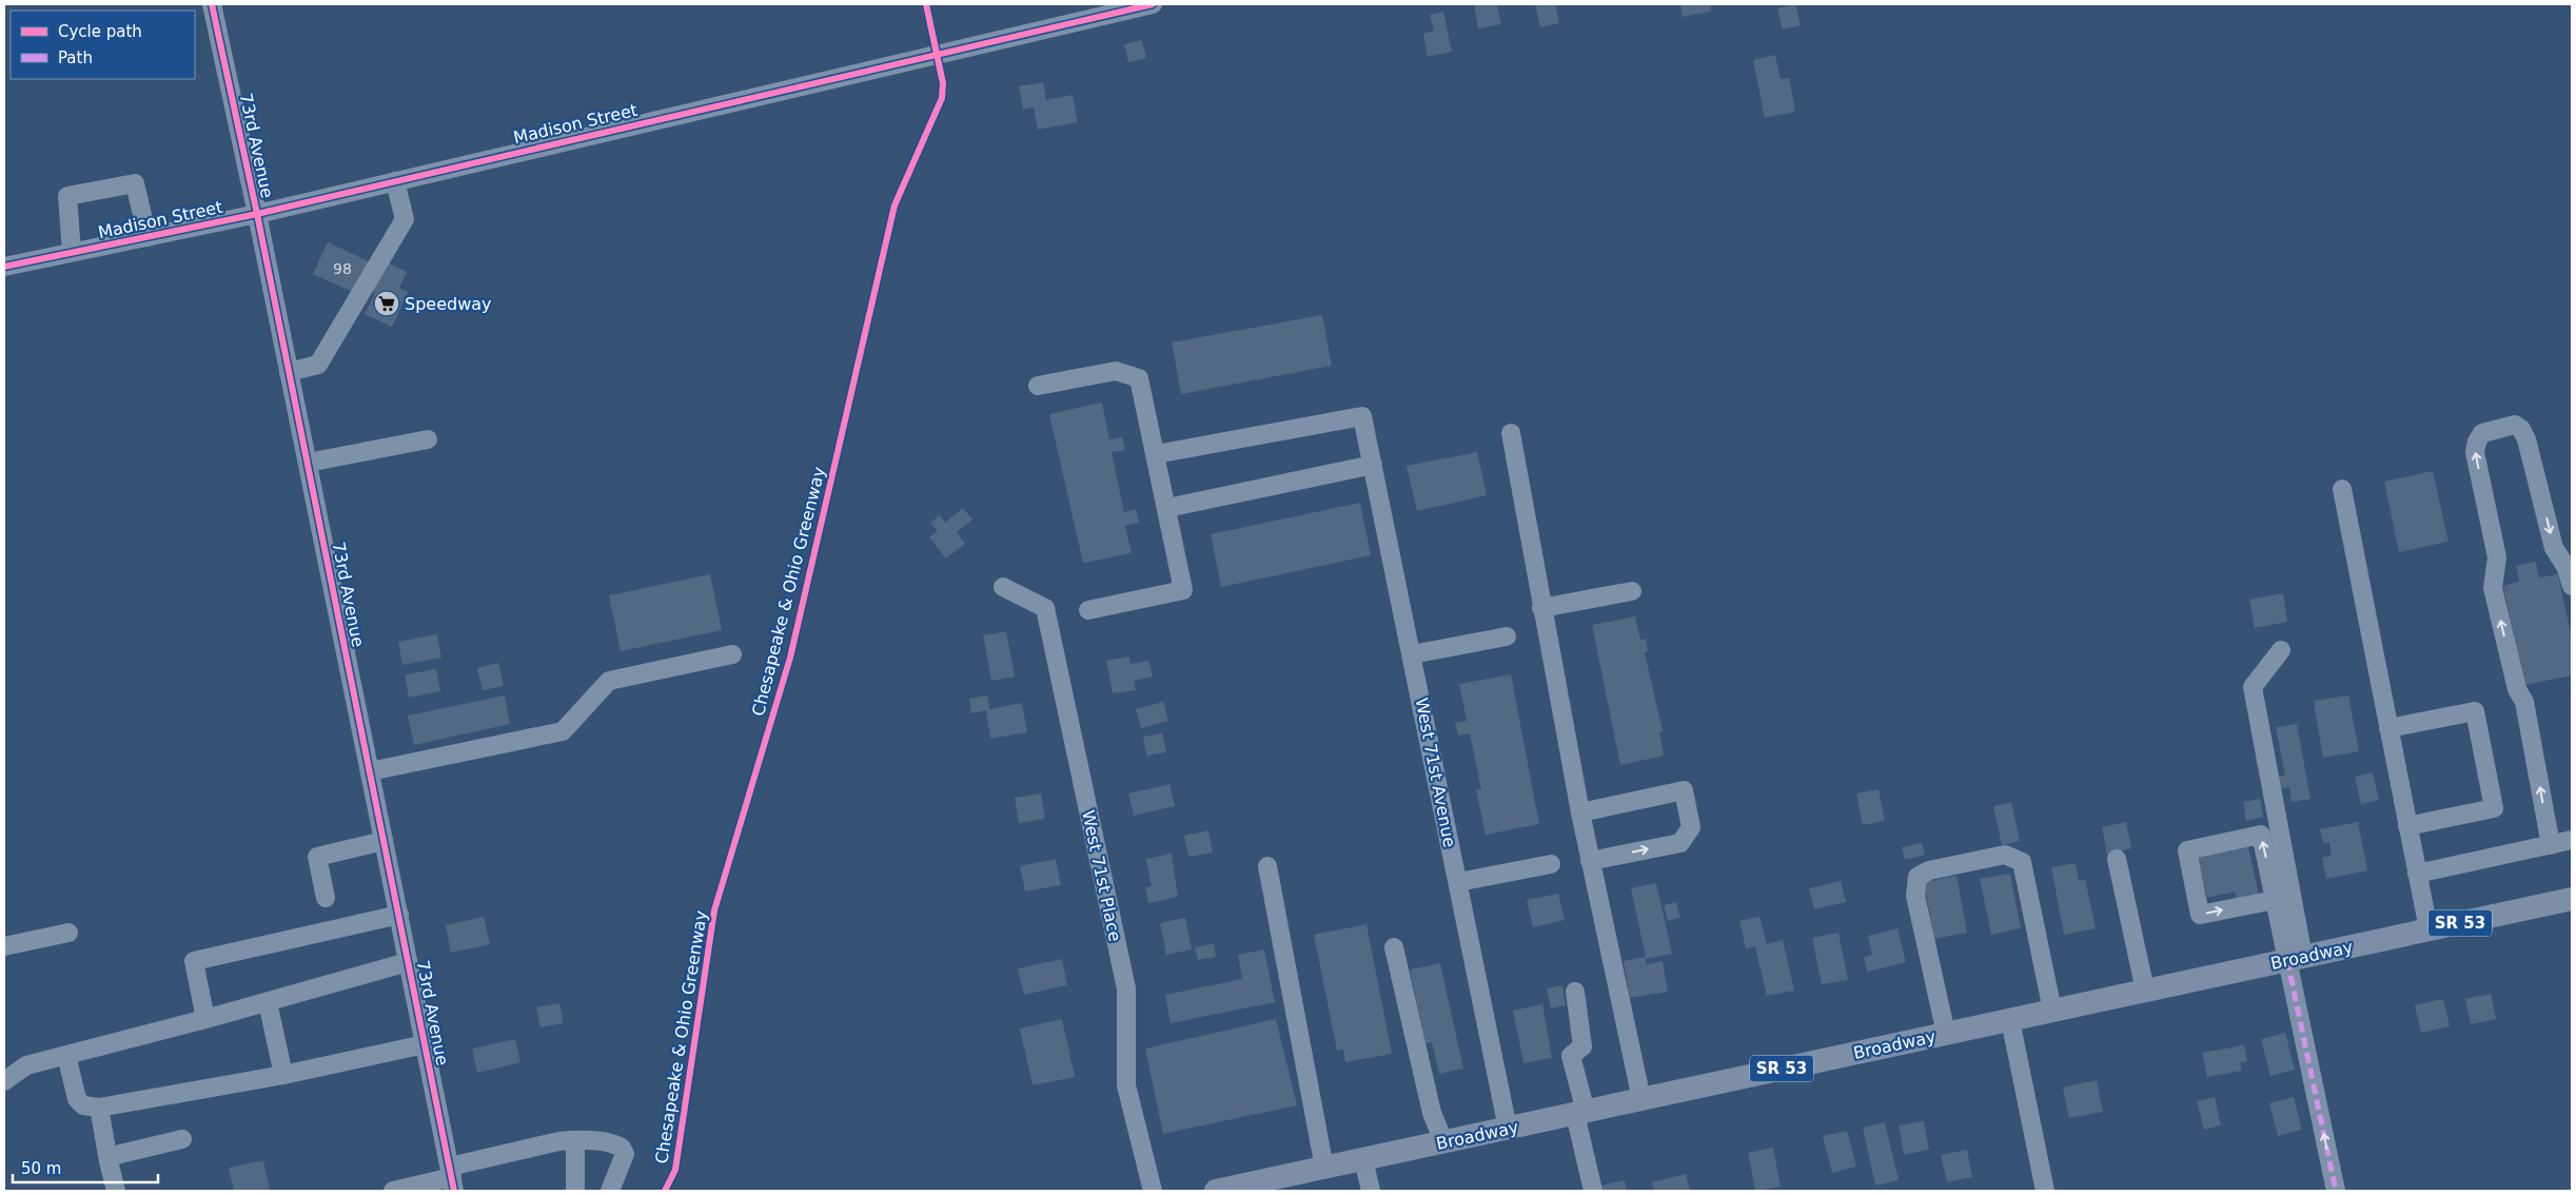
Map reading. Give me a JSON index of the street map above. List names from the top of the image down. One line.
{"streets":{"main road":["SR 53","Broadway"],"street":["Madison Street","73rd Avenue","West 71st Avenue","West 71st Place"],"cycle path":["Chesapeake & Ohio Greenway"]},"crossings":[["Madison Street","73rd Avenue"],["West 71st Avenue","Broadway"]],"places":{"supermarket":["Speedway"]},"house_numbers":["98"],"legend":["Cycle path","Path"],"scale_bar":"50 m"}
